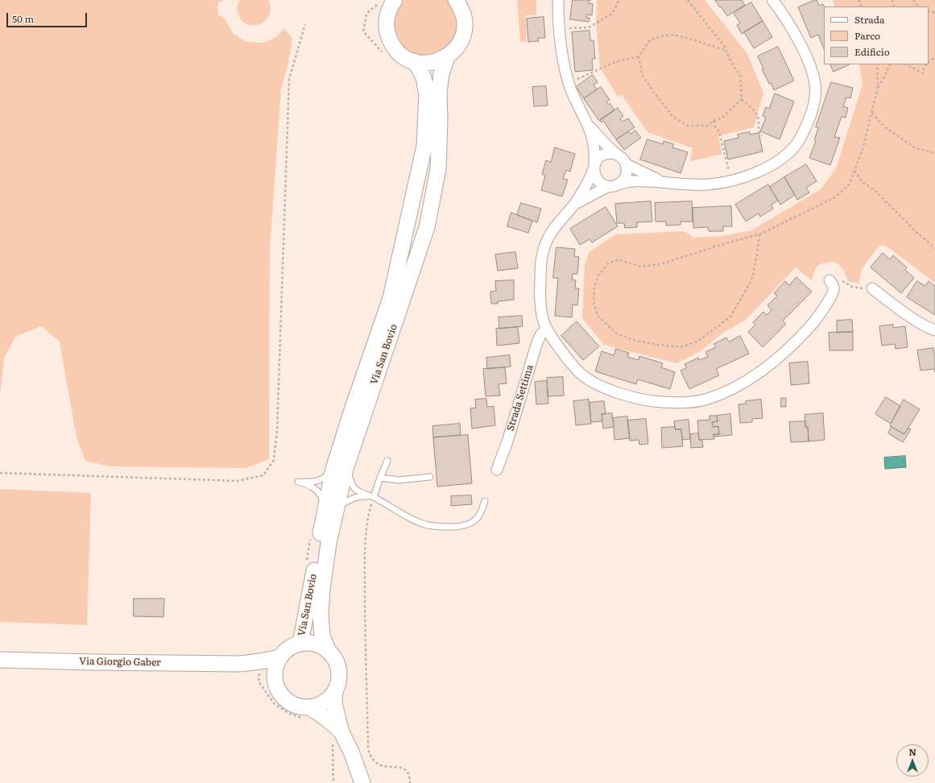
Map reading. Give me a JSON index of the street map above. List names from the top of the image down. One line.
{"streets":{"main road":["Via San Bovio","Via Giorgio Gaber"],"street":["Strada Settima"]},"crossings":[["Via San Bovio","Via Giorgio Gaber"]],"legend":["Strada","Parco","Edificio"],"scale_bar":"50 m","north":"top"}
